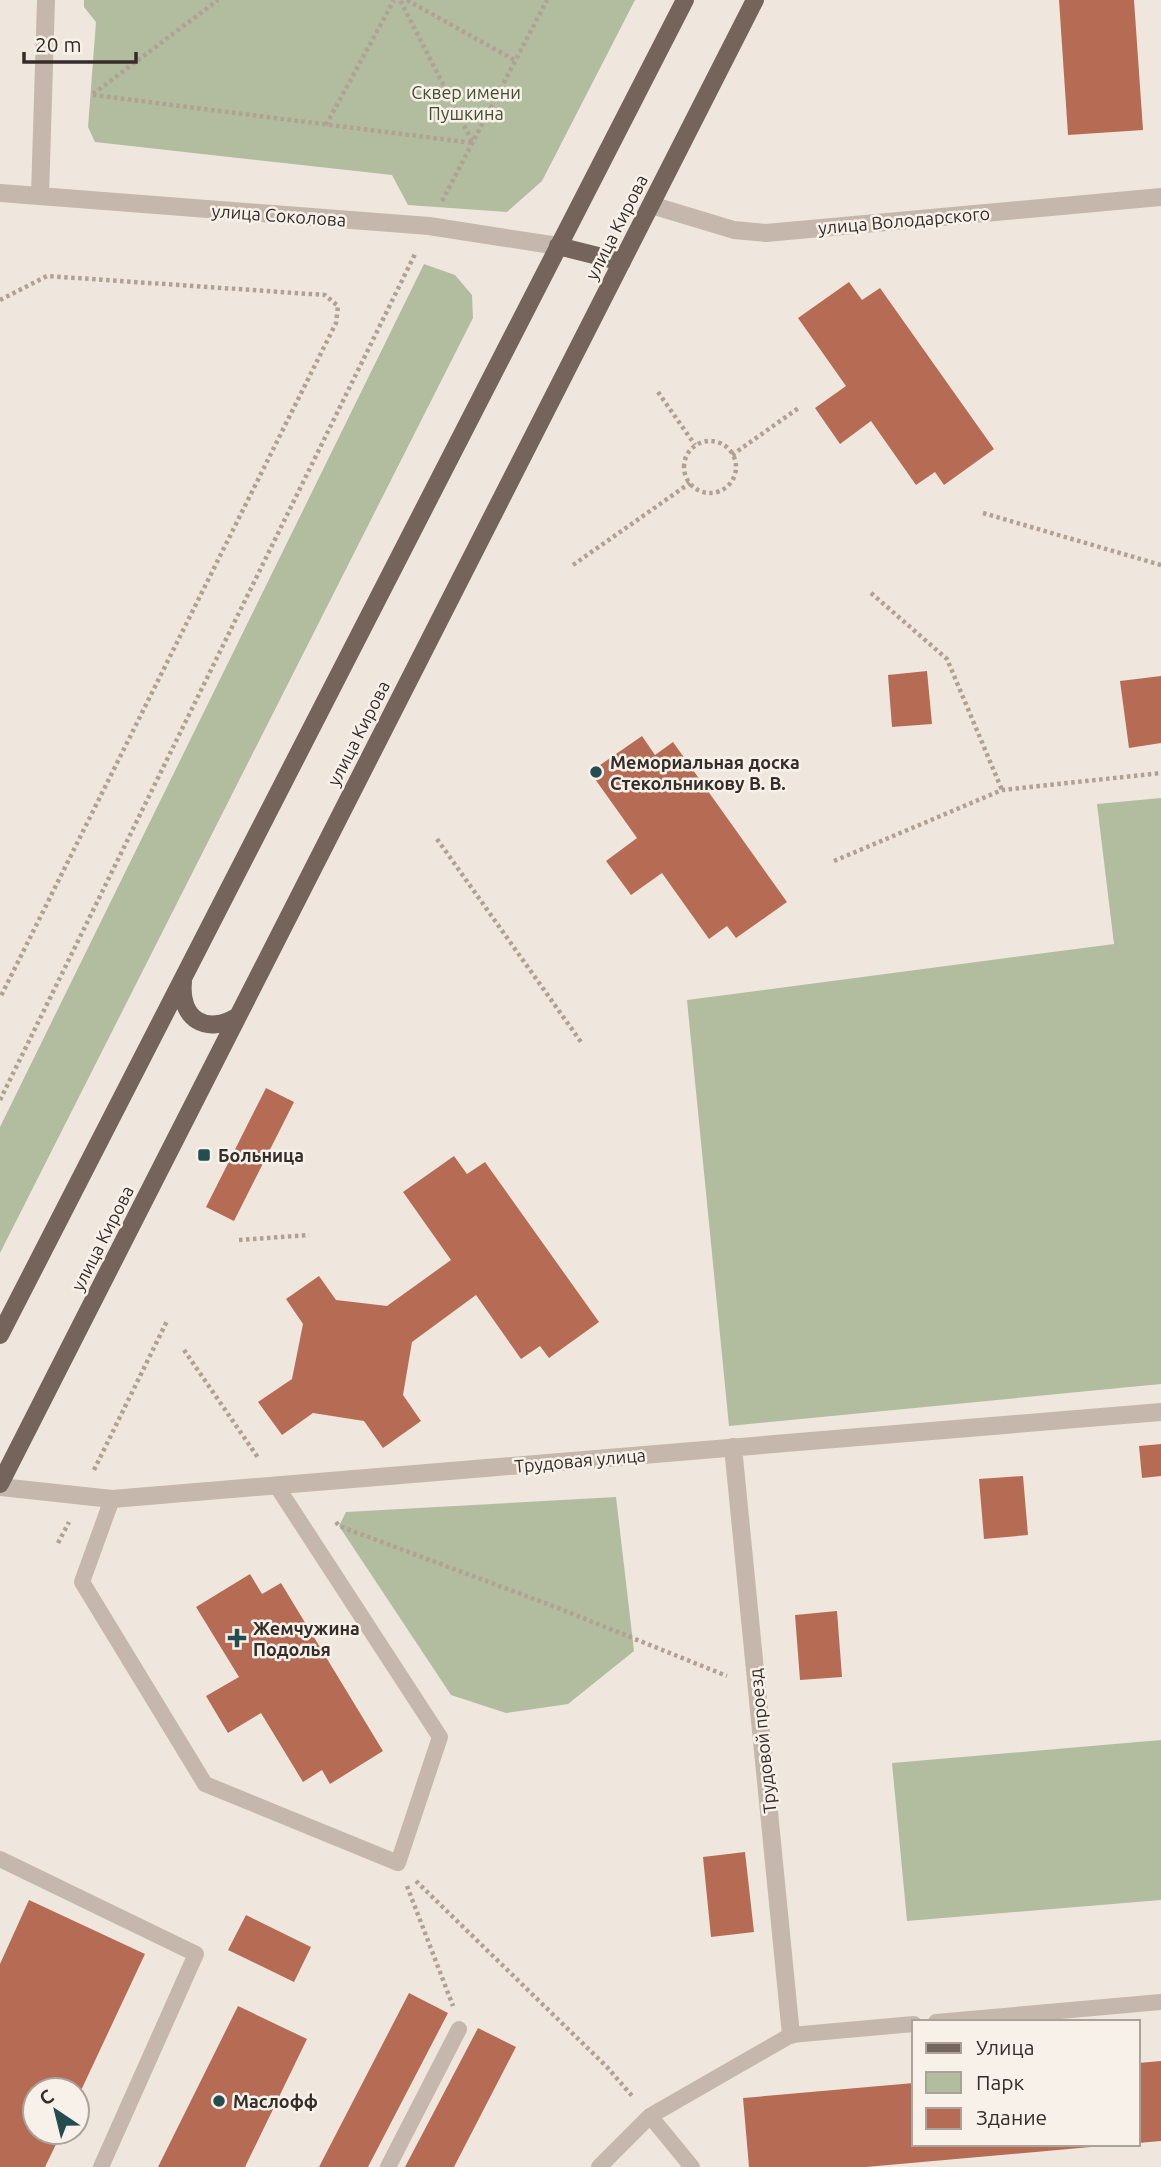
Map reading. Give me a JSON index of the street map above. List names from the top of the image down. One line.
{"streets":{"main road":["улица Кирова"],"street":["улица Соколова","улица Володарского","Трудовая улица","Трудовой проезд"]},"crossings":[["улица Володарского","улица Кирова"],["улица Кирова","Трудовая улица"],["Трудовая улица","Трудовой проезд"]],"parks":["Сквер имени Пушкина"],"places":{"other":["Мемориальная доска Стекольникову В. В.","Маслофф"],"transit":["Больница"],"health":["Жемчужина Подолья"]},"legend":["Улица","Парк","Здание"],"scale_bar":"20 m","north":"top left"}
